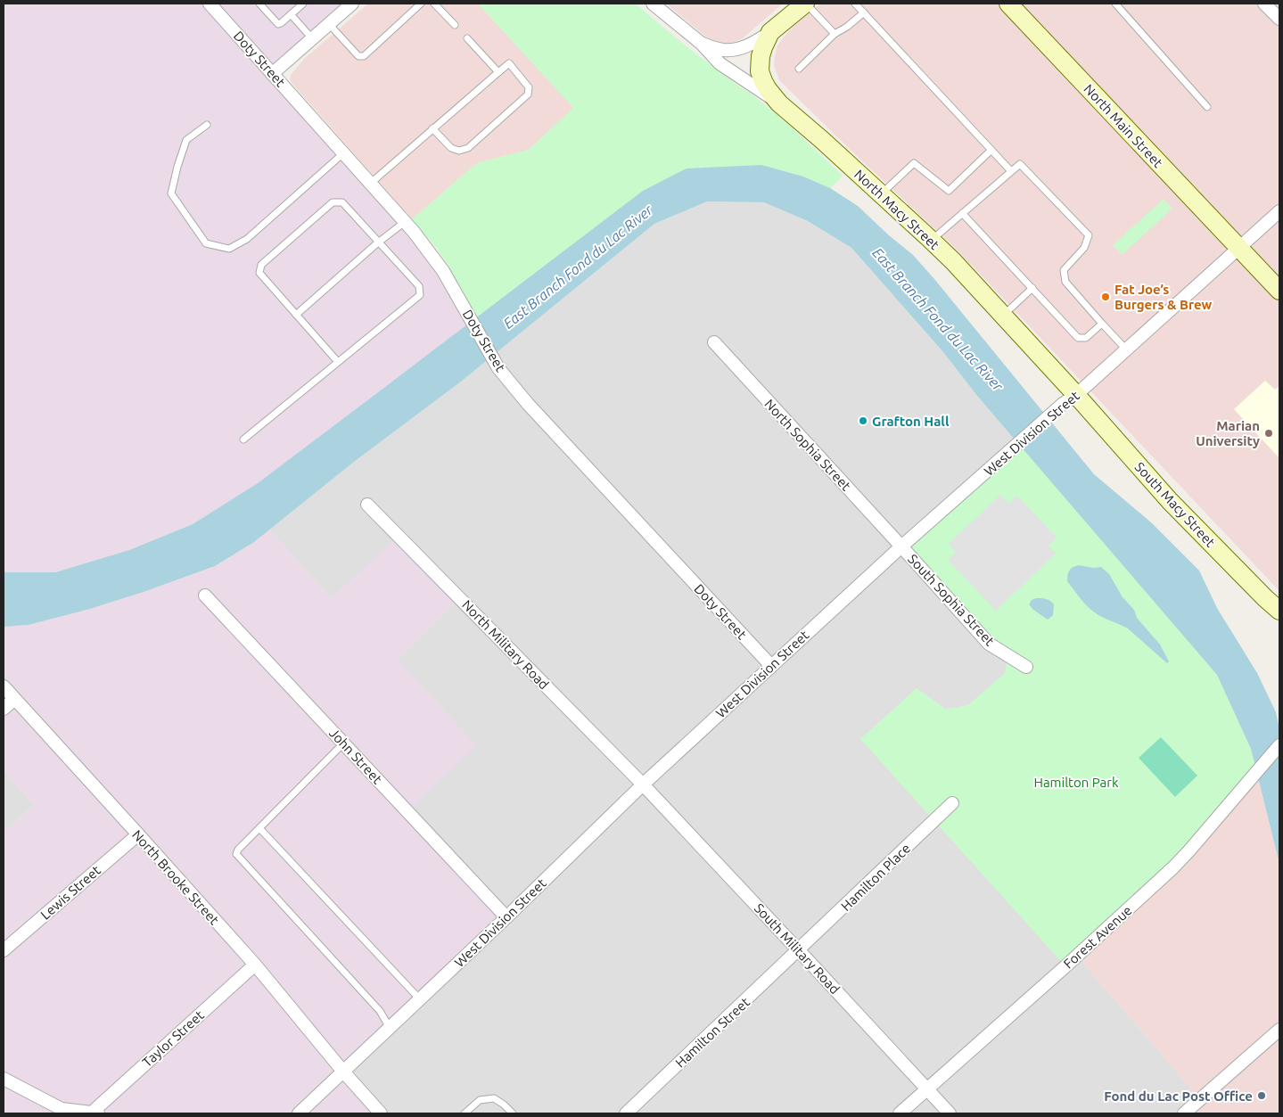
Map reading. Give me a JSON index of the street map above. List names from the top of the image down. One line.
{"streets":{"main road":["North Main Street","North Macy Street","South Macy Street"],"street":["Doty Street","West Division Street","North Sophia Street","South Sophia Street","North Military Road","John Street","North Brooke Street","Hamilton Place","Lewis Street","Forest Avenue","South Military Road","Hamilton Street","Taylor Street"]},"crossings":[["Doty Street","West Division Street"],["North Main Street","West Division Street"],["North Macy Street","West Division Street"],["North Macy Street","South Macy Street"],["West Division Street","North Sophia Street"],["West Division Street","South Macy Street"],["West Division Street","South Sophia Street"],["West Division Street","North Military Road"],["West Division Street","John Street"],["West Division Street","North Brooke Street"],["West Division Street","South Military Road"],["North Sophia Street","South Sophia Street"],["North Military Road","South Military Road"],["North Brooke Street","Lewis Street"],["North Brooke Street","Taylor Street"],["Hamilton Place","South Military Road"],["Hamilton Place","Hamilton Street"],["Forest Avenue","South Military Road"],["South Military Road","Hamilton Street"]],"water":["East Branch Fond du Lac River"],"parks":["Hamilton Park"],"places":["Fat Joe’s Burgers & Brew","Grafton Hall","Marian University","Fond du Lac Post Office"]}
